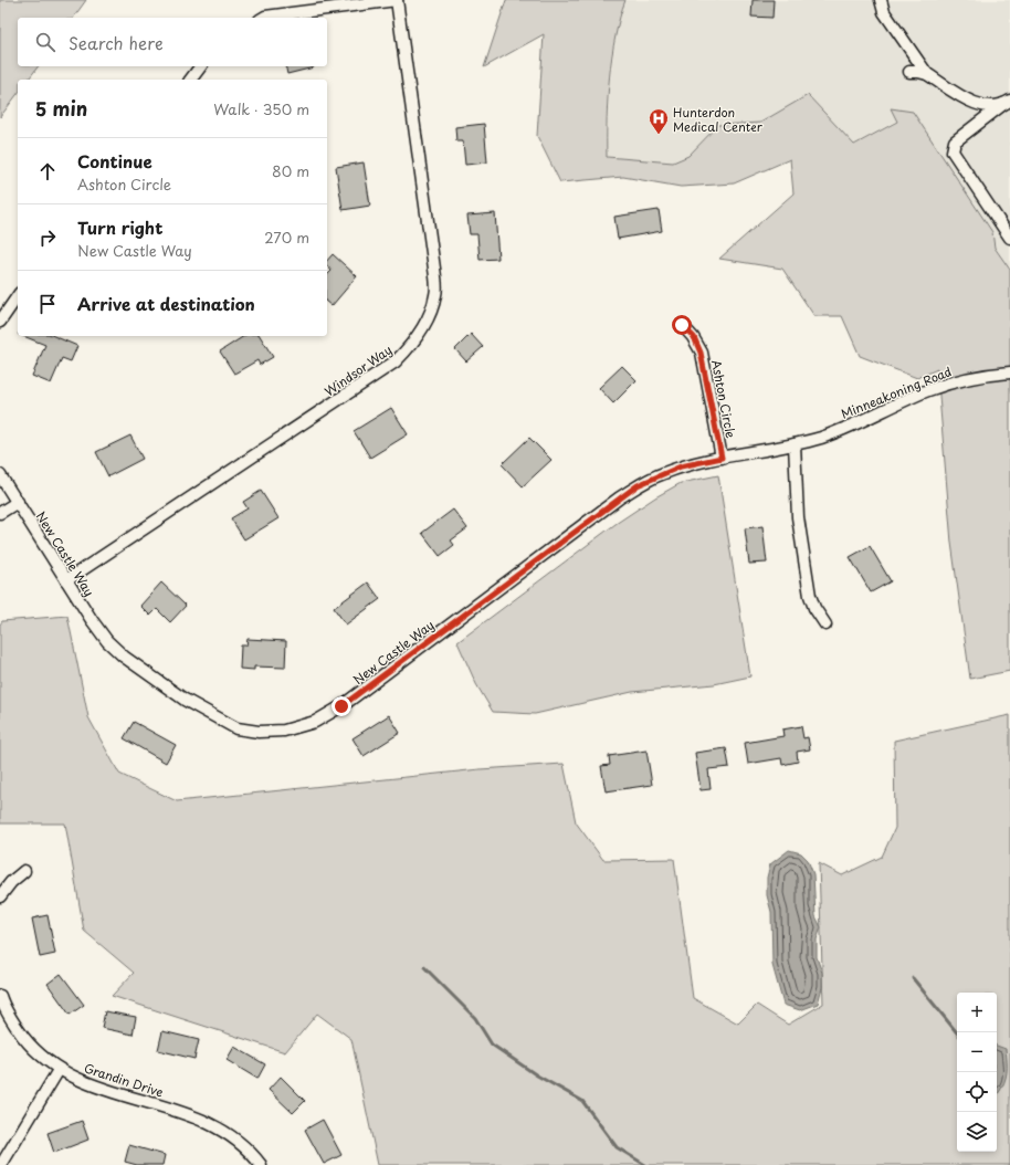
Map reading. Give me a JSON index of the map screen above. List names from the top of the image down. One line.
{"streets":{"street":["Windsor Way","Minneakoning Road","Ashton Circle","New Castle Way","Grandin Drive"]},"crossings":[["Windsor Way","New Castle Way"],["Minneakoning Road","New Castle Way"],["Ashton Circle","New Castle Way"]],"places":{"hospital":["Hunterdon Medical Center"]},"page":{"search":"Search here","heading":["5 min","Walk · 350 m"],"list":[["Continue","Ashton Circle","80 m"],["Turn right","New Castle Way","270 m"],"Arrive at destination"],"map_buttons":["+","−"]}}
